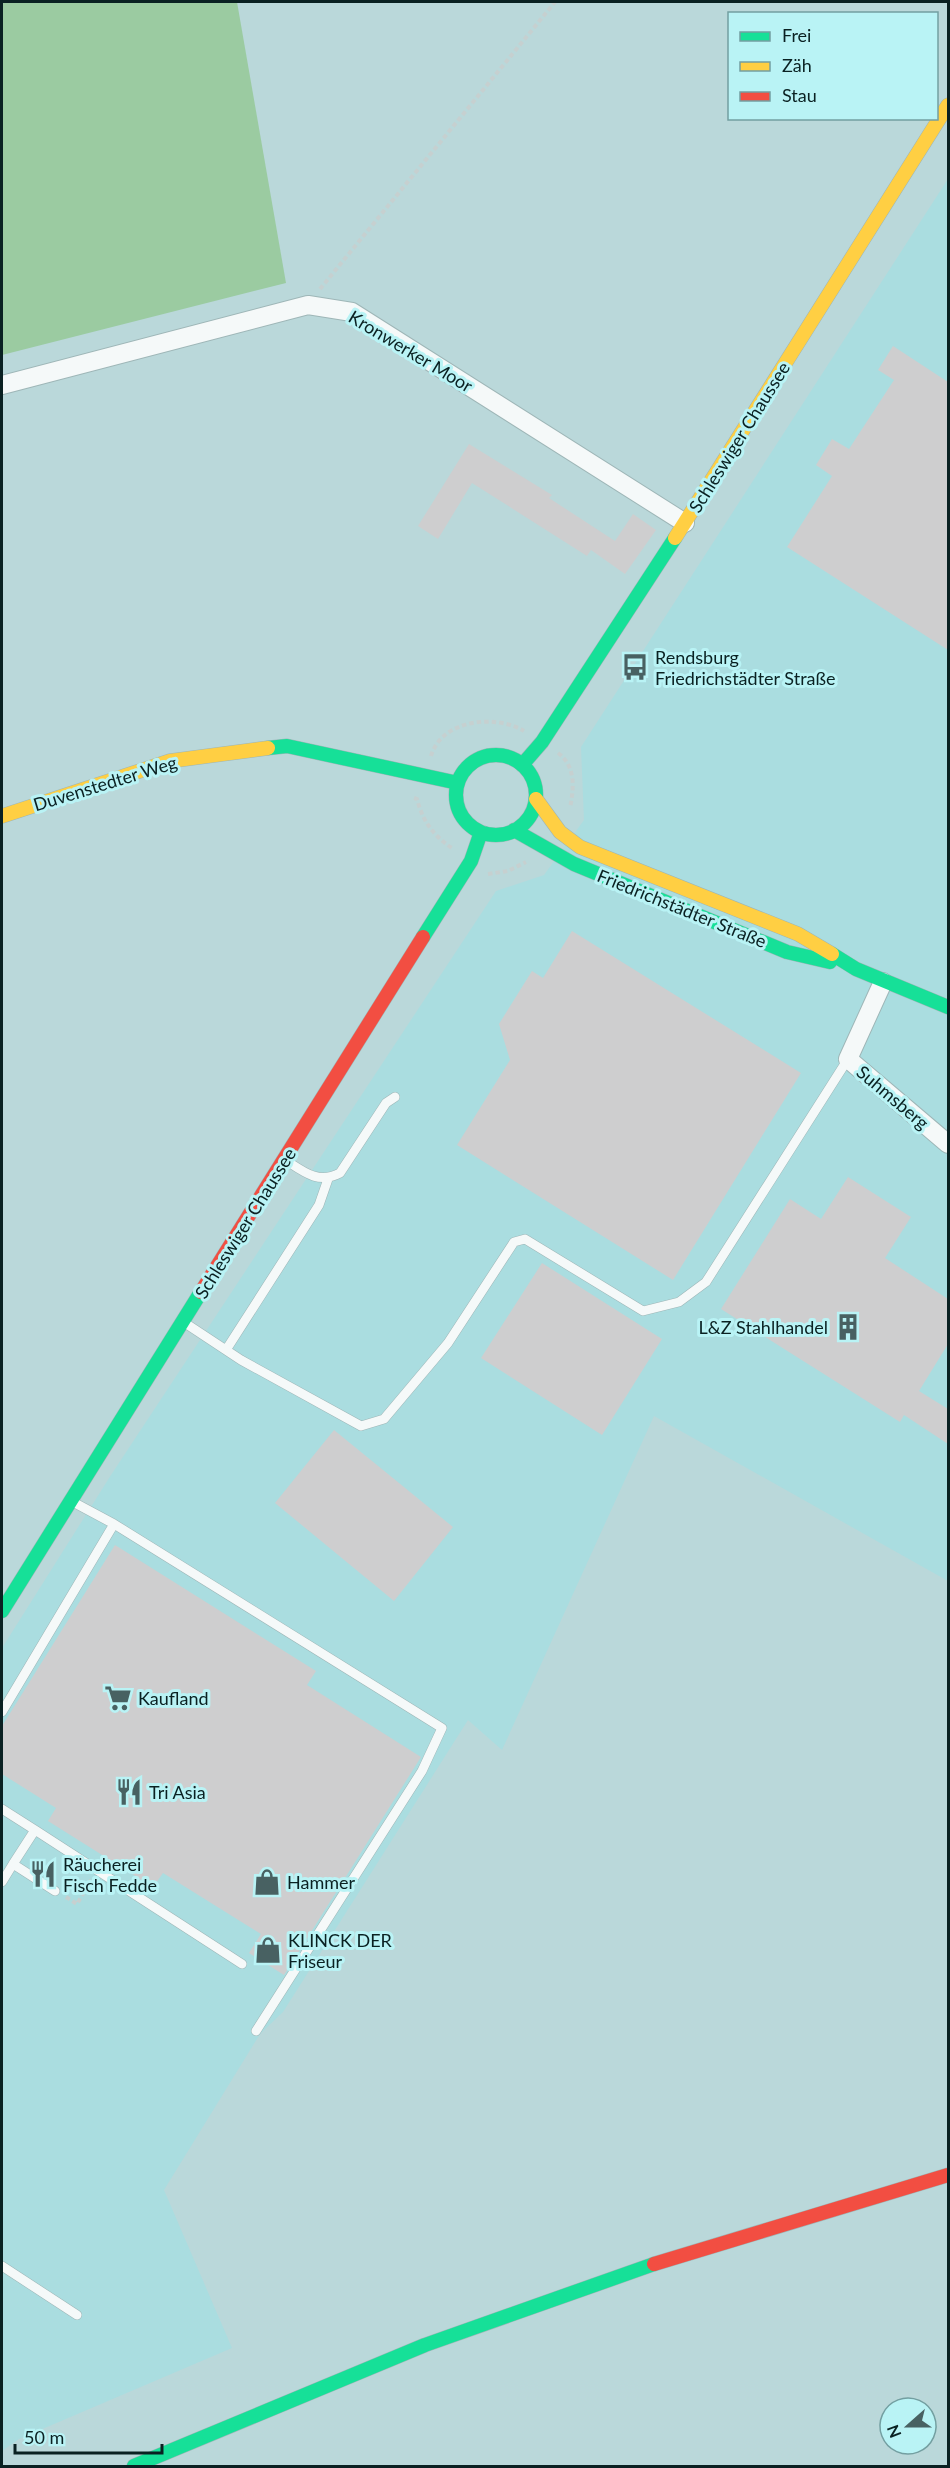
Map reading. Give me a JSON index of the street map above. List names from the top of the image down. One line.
{"streets":{"main road":["Schleswiger Chaussee","Duvenstedter Weg","Friedrichstädter Straße"],"street":["Kronwerker Moor","Suhmsberg"]},"crossings":[["Kronwerker Moor","Schleswiger Chaussee"],["Schleswiger Chaussee","Duvenstedter Weg"],["Schleswiger Chaussee","Friedrichstädter Straße"],["Duvenstedter Weg","Friedrichstädter Straße"],["Friedrichstädter Straße","Suhmsberg"]],"places":{"bus stop":["Rendsburg Friedrichstädter Straße"],"building":["L&Z Stahlhandel"],"supermarket":["Kaufland"],"restaurant":["Tri Asia","Räucherei Fisch Fedde"],"shop":["Hammer","KLINCK DER Friseur"]},"legend":["Frei","Zäh","Stau"],"scale_bar":"50 m","north":"left"}
